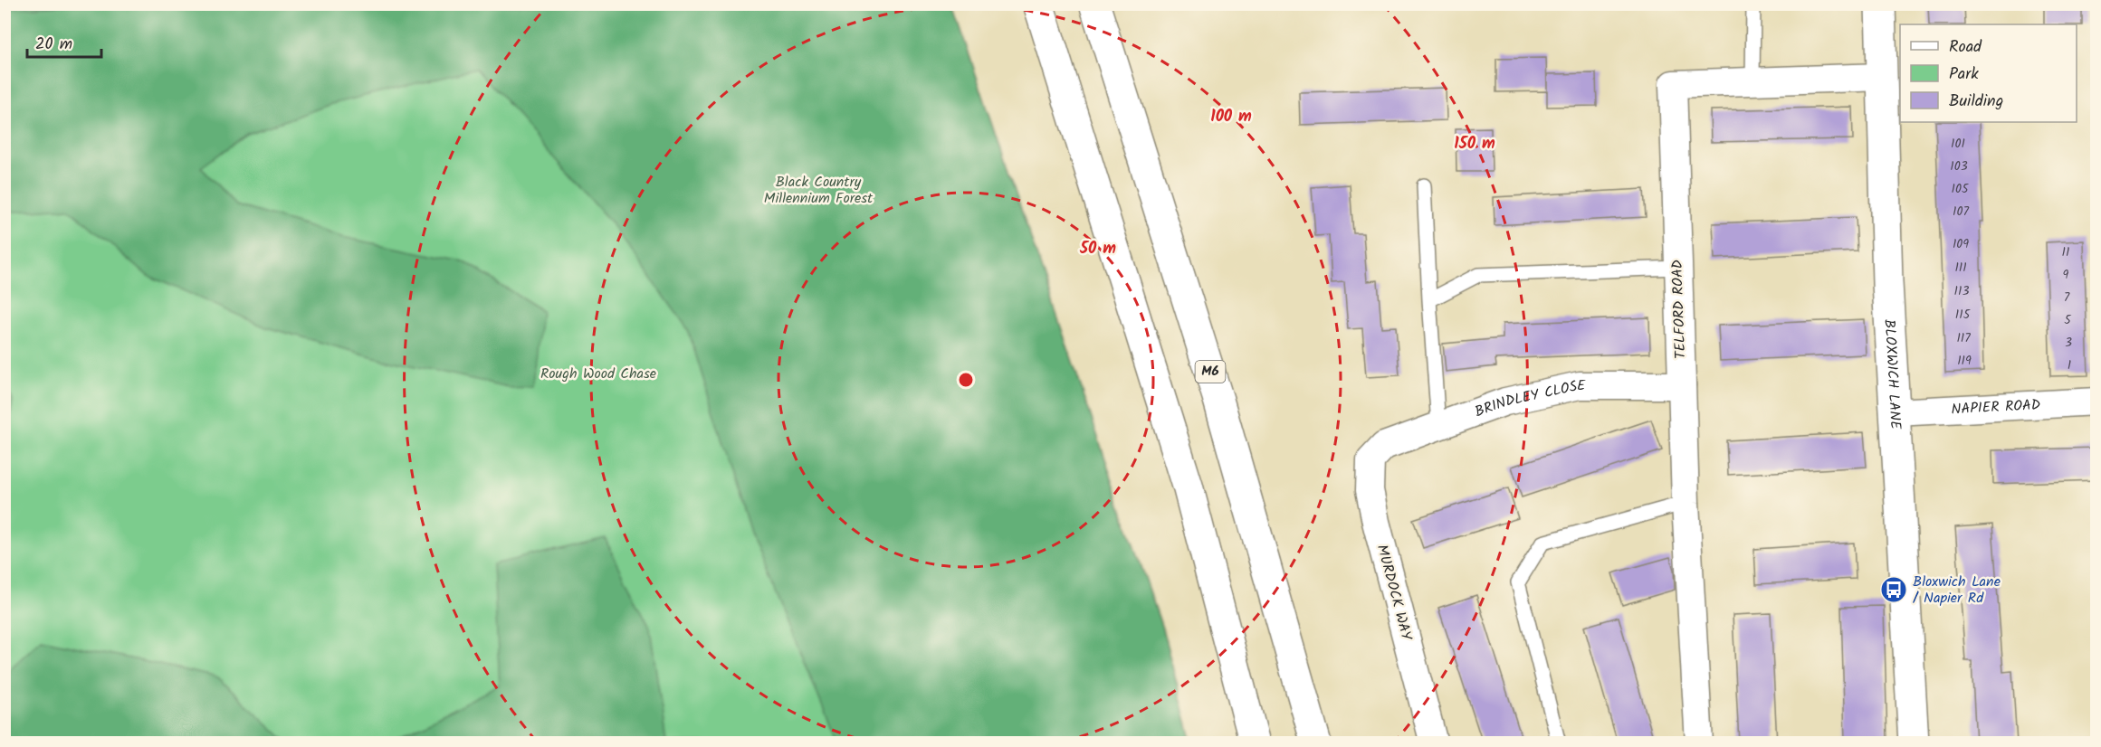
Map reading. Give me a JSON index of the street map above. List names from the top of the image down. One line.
{"streets":{"main road":["M6","BLOXWICH LANE"],"street":["TELFORD ROAD","BRINDLEY CLOSE","NAPIER ROAD","MURDOCK WAY"]},"crossings":[["TELFORD ROAD","BLOXWICH LANE"],["TELFORD ROAD","BRINDLEY CLOSE"],["BLOXWICH LANE","NAPIER ROAD"],["BRINDLEY CLOSE","MURDOCK WAY"]],"parks":["Black Country Millennium Forest","Rough Wood Chase"],"places":{"bus stop":["Bloxwich Lane / Napier Rd"]},"house_numbers":["101","103","105","107","109","11","111","9","113","7","115","5","117","3","119","1"],"legend":["Road","Park","Building"],"scale_bar":"20 m","rings":["100 m","150 m","50 m"]}
